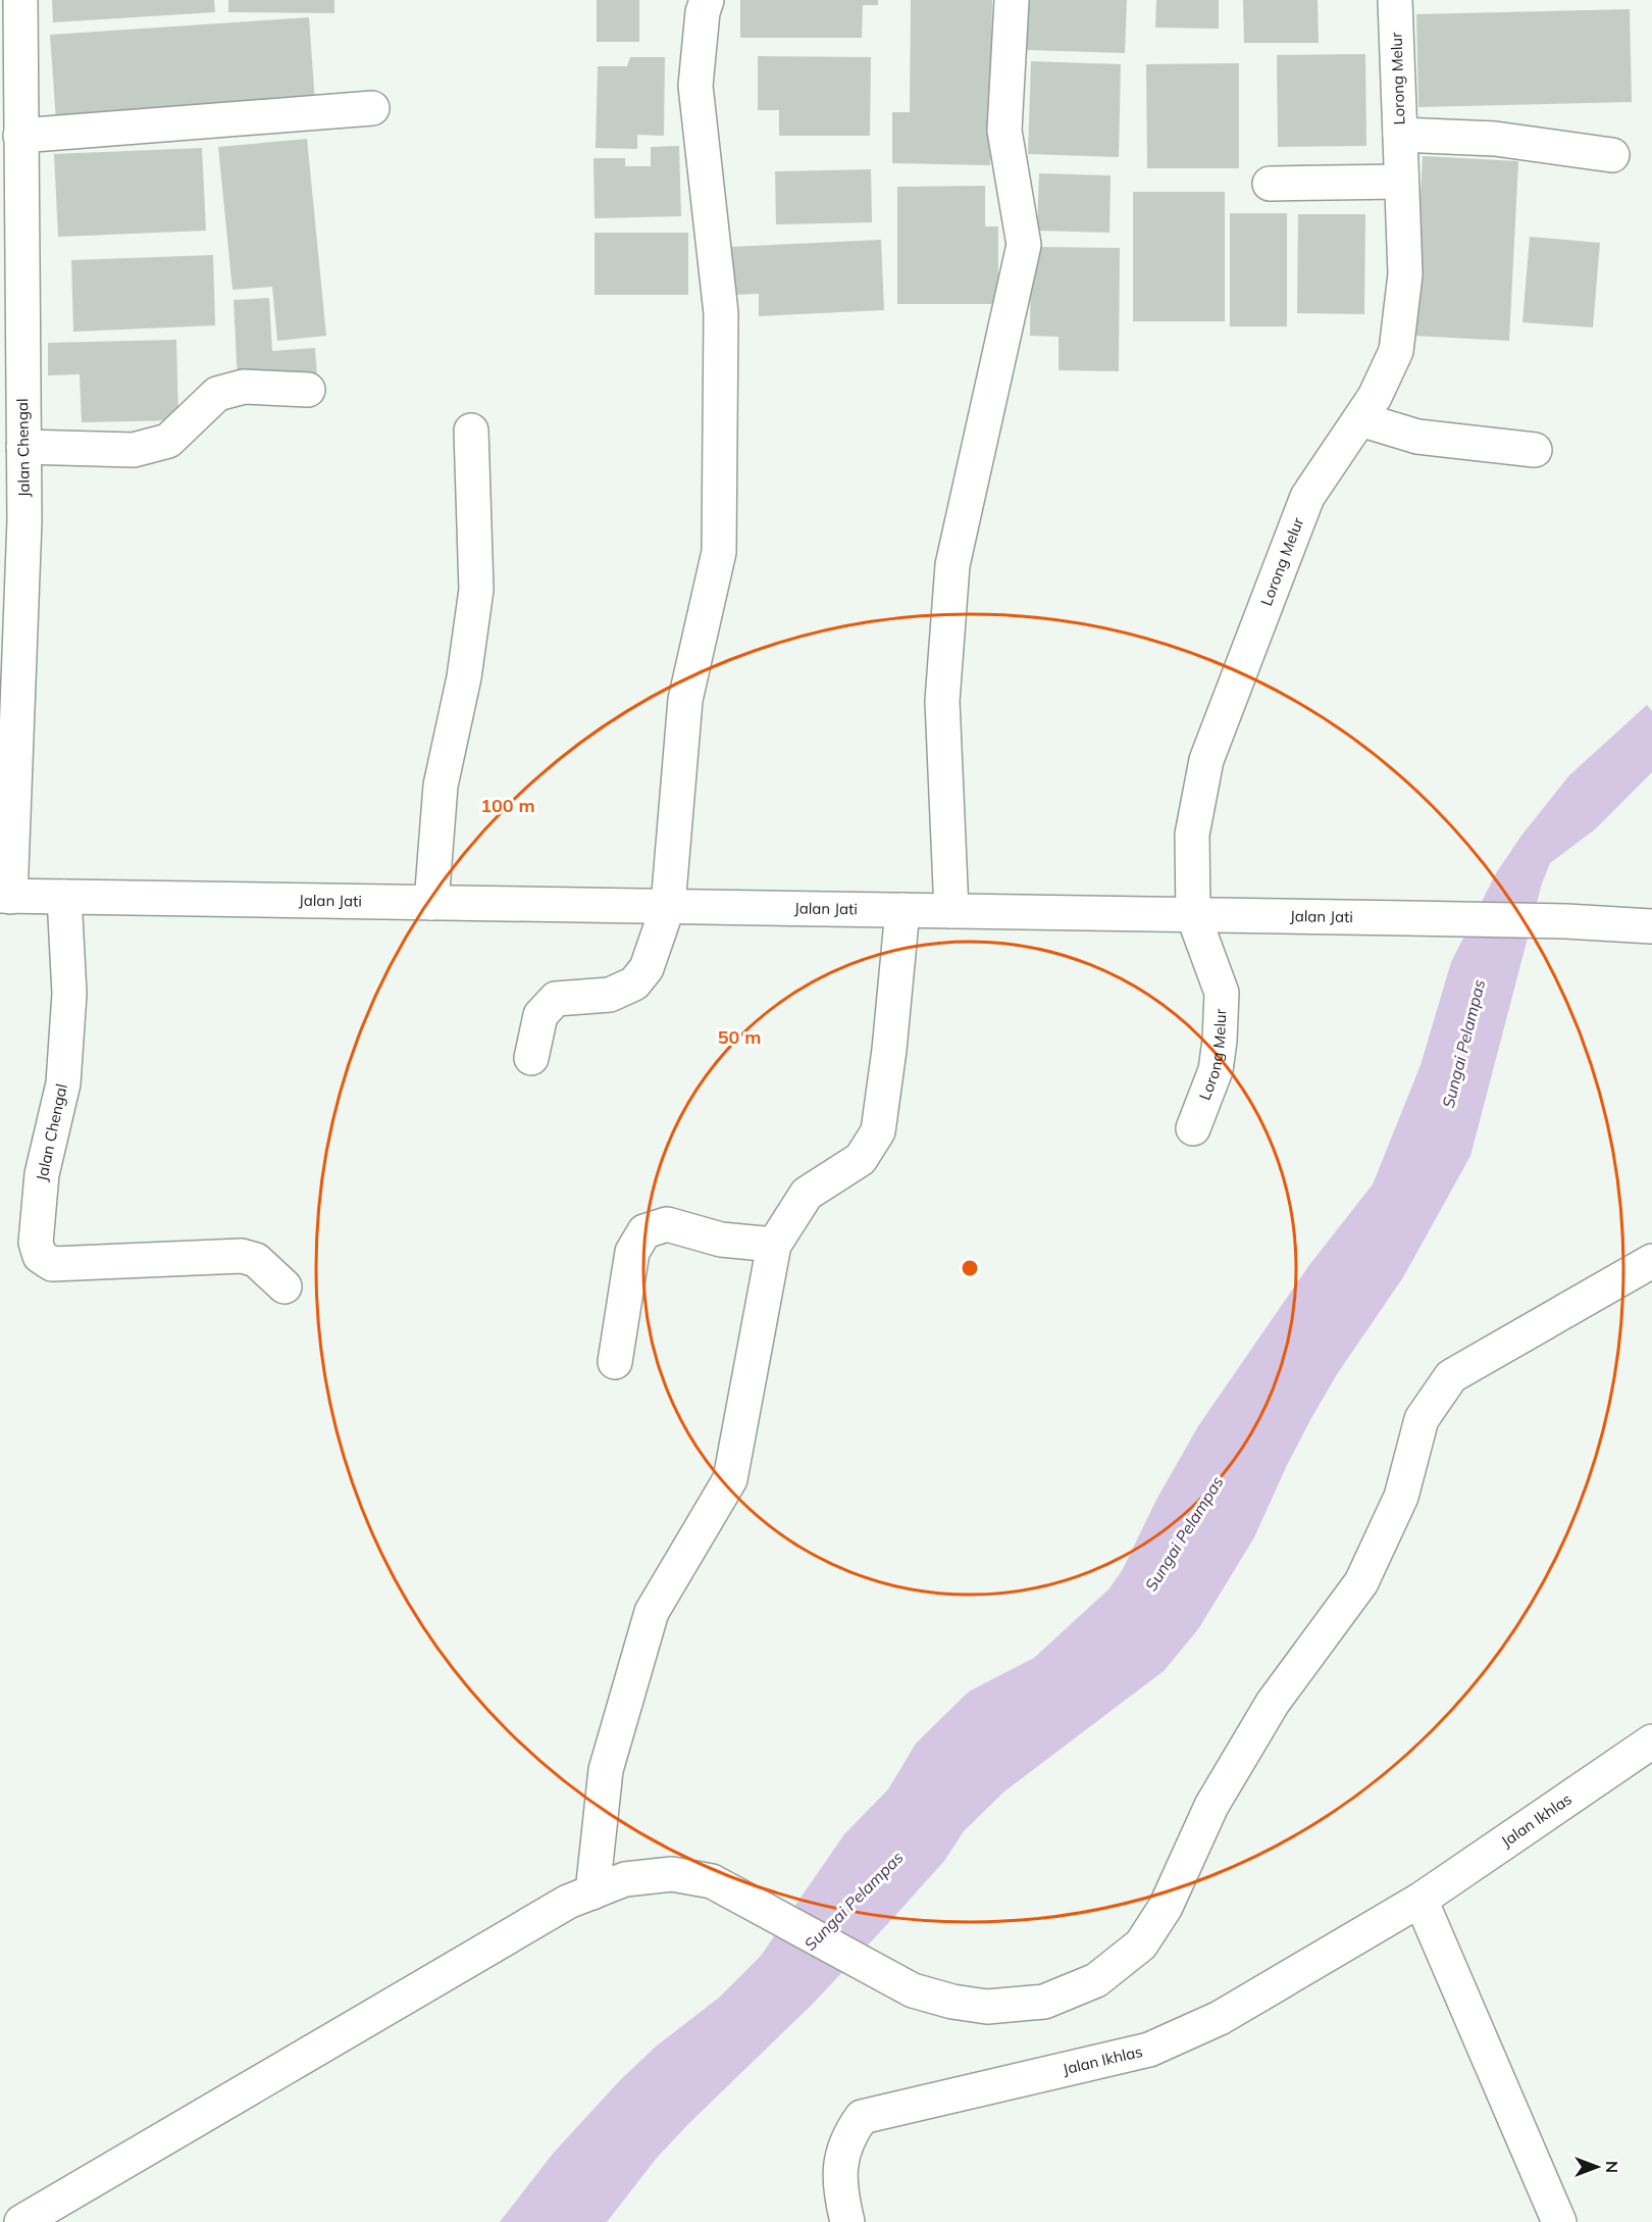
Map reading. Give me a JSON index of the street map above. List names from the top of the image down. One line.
{"streets":{"street":["Lorong Melur","Jalan Chengal","Jalan Jati","Jalan Ikhlas"]},"crossings":[["Lorong Melur","Jalan Jati"],["Jalan Chengal","Jalan Jati"]],"water":["Sungai Pelampas"],"north":"right","rings":["100 m","50 m"]}
